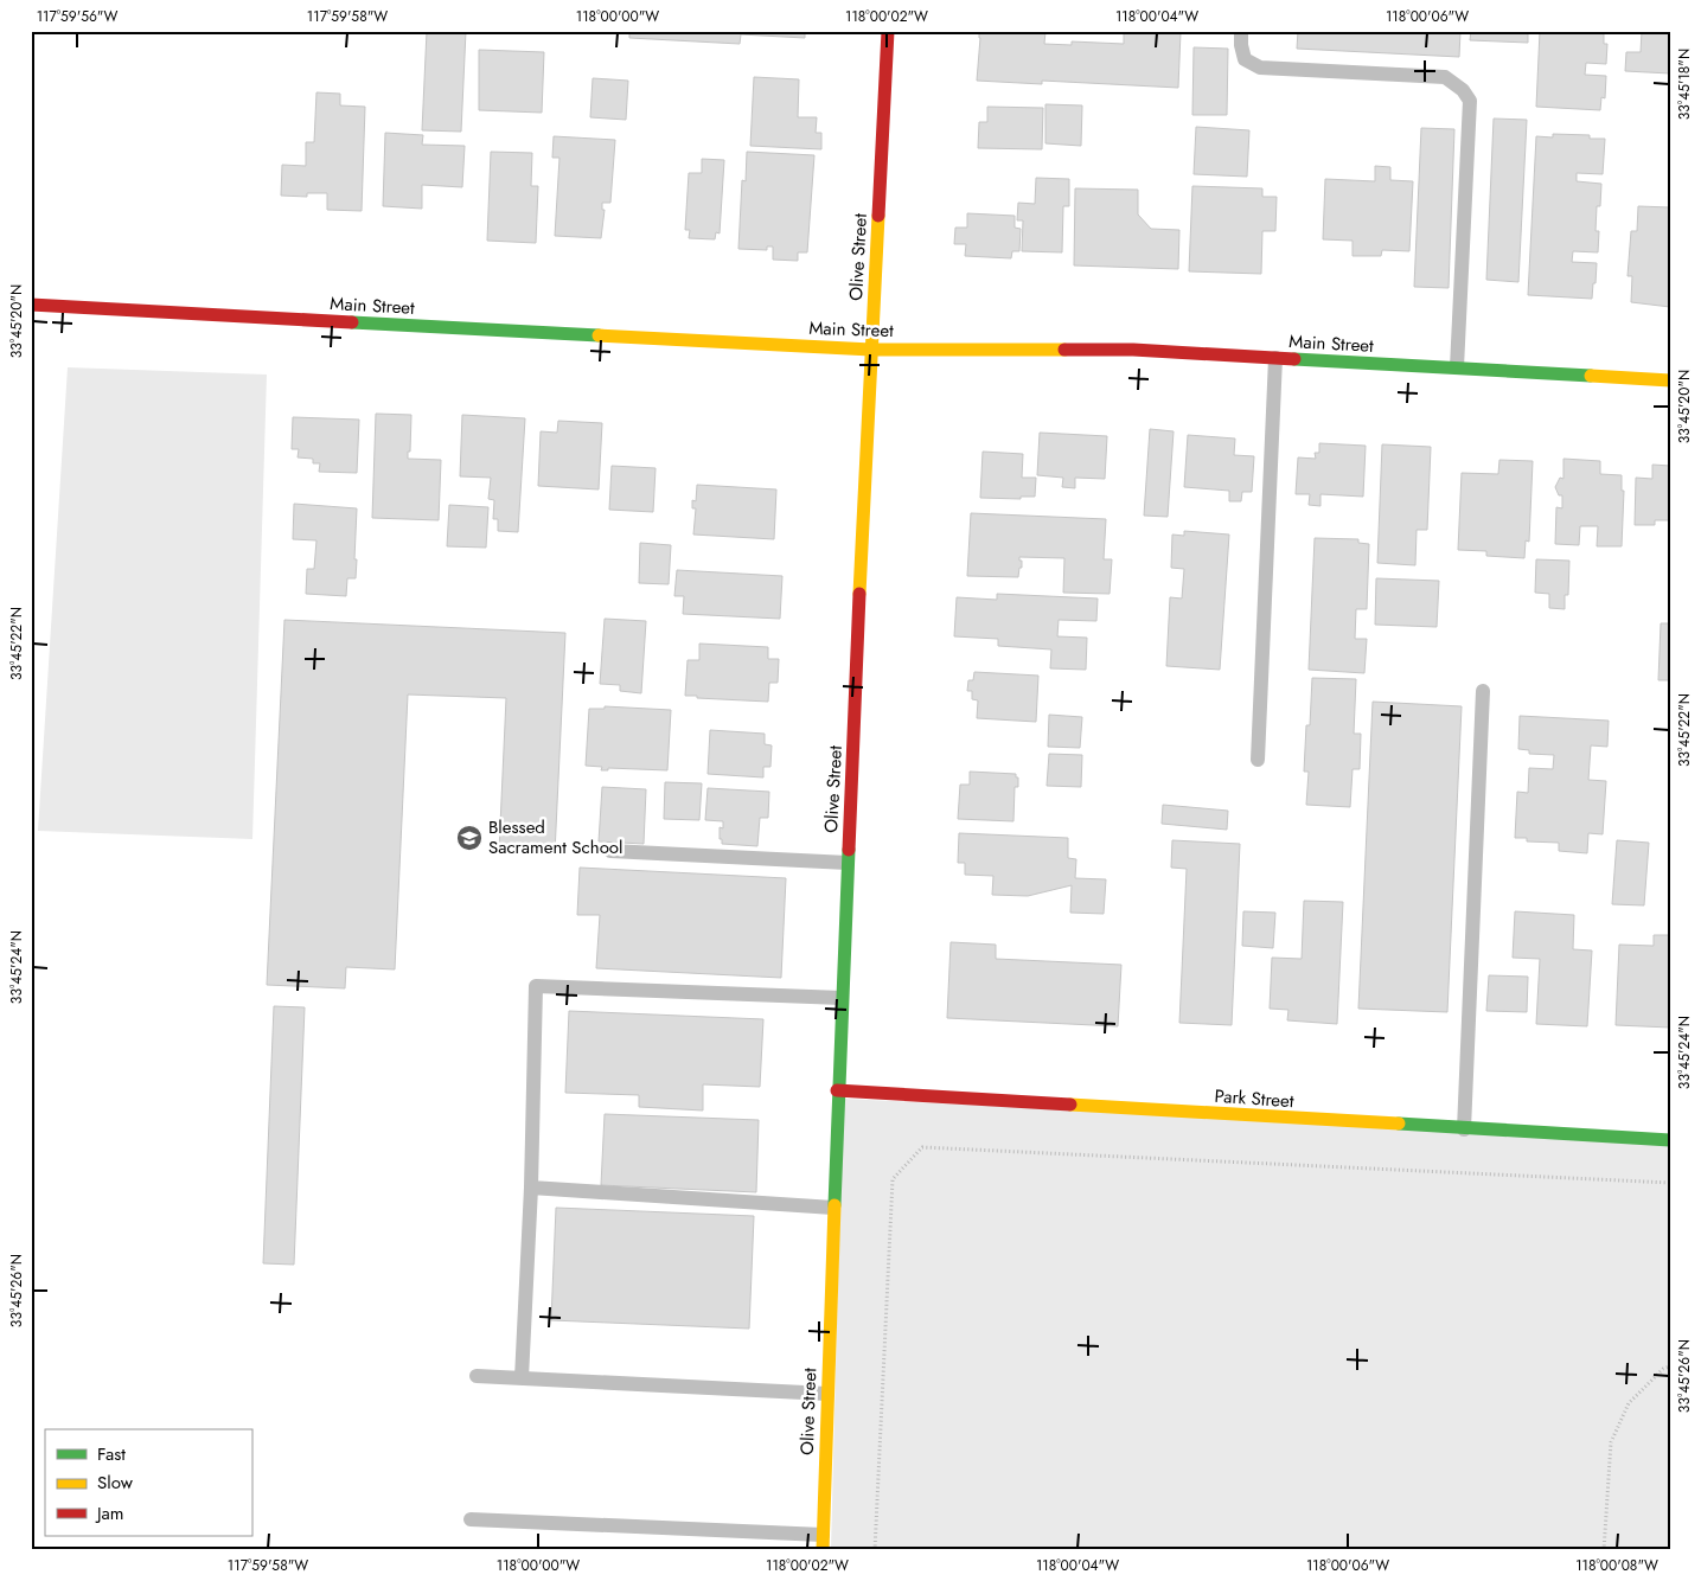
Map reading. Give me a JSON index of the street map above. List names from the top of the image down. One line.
{"streets":{"street":["Olive Street","Main Street","Park Street"]},"crossings":[["Olive Street","Main Street"],["Olive Street","Park Street"]],"places":{"school or university":["Blessed Sacrament School"]},"legend":["Fast","Slow","Jam"],"coordinates":["117°59'56\"W","117°59'58\"W","118°00'00\"W","118°00'02\"W","118°00'04\"W","118°00'06\"W","33°45'18\"N","33°45'20\"N","33°45'22\"N","33°45'24\"N","33°45'26\"N","118°00'08\"W"]}
